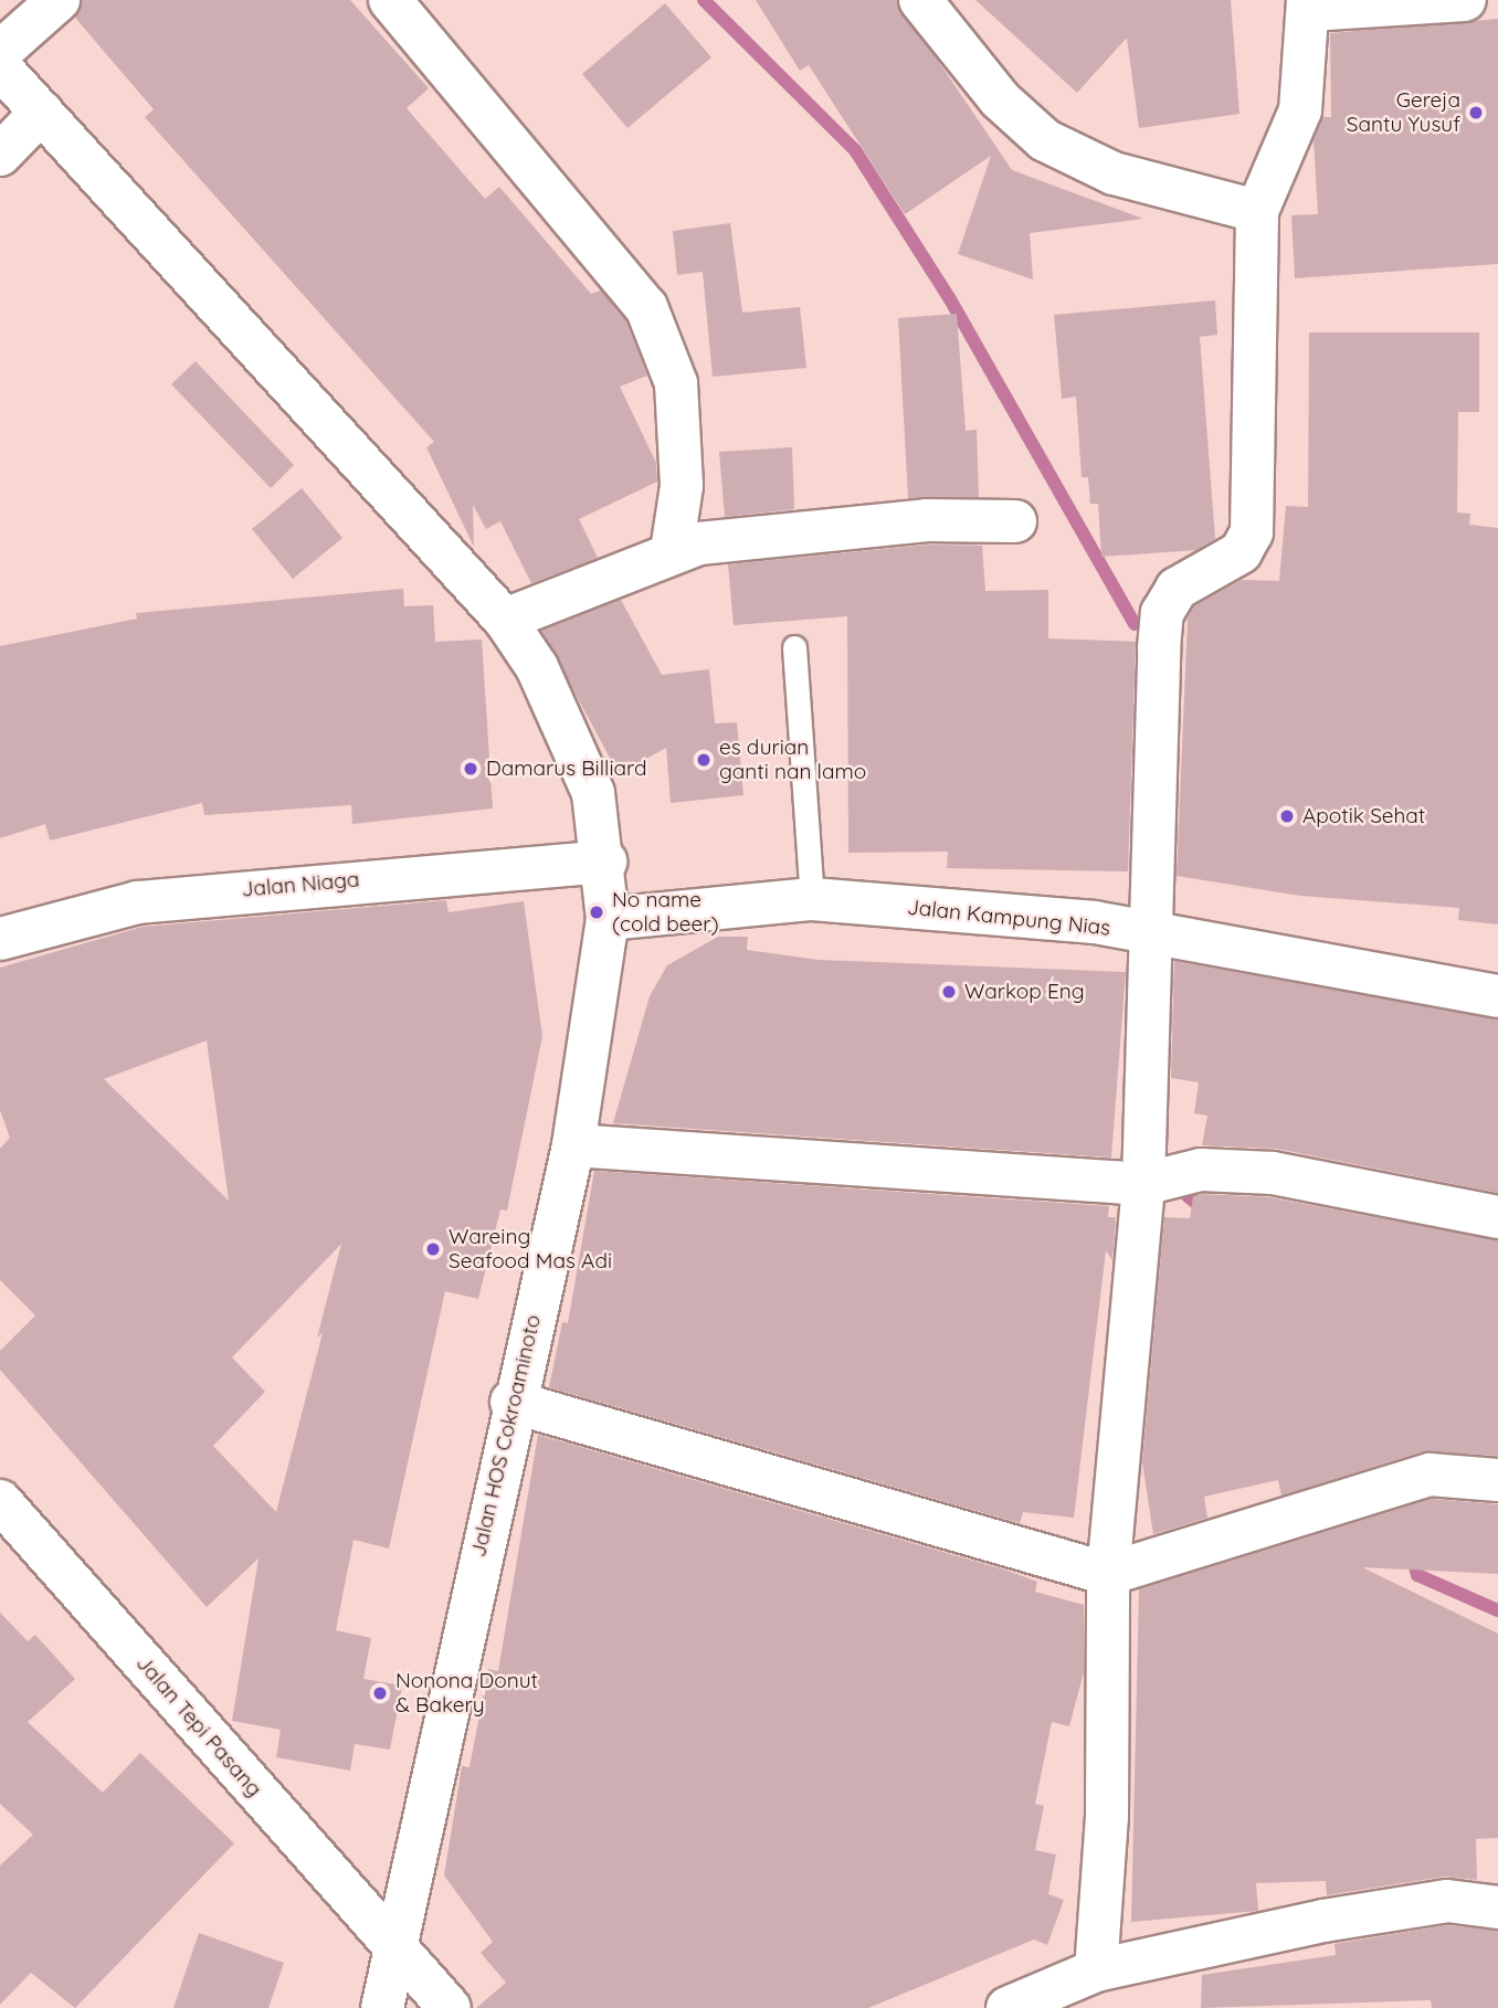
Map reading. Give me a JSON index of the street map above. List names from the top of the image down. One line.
{"streets":{"street":["Jalan Niaga","Jalan Kampung Nias","Jalan HOS Cokroaminoto","Jalan Tepi Pasang"]},"crossings":[["Jalan Niaga","Jalan HOS Cokroaminoto"],["Jalan Kampung Nias","Jalan HOS Cokroaminoto"],["Jalan HOS Cokroaminoto","Jalan Tepi Pasang"]],"places":["Gereja Santu Yusuf","es durian ganti nan lamo","Damarus Billiard","Apotik Sehat","No name (cold beer)","Warkop Eng","Wareing Seafood Mas Adi","Nonona Donut & Bakery"]}
